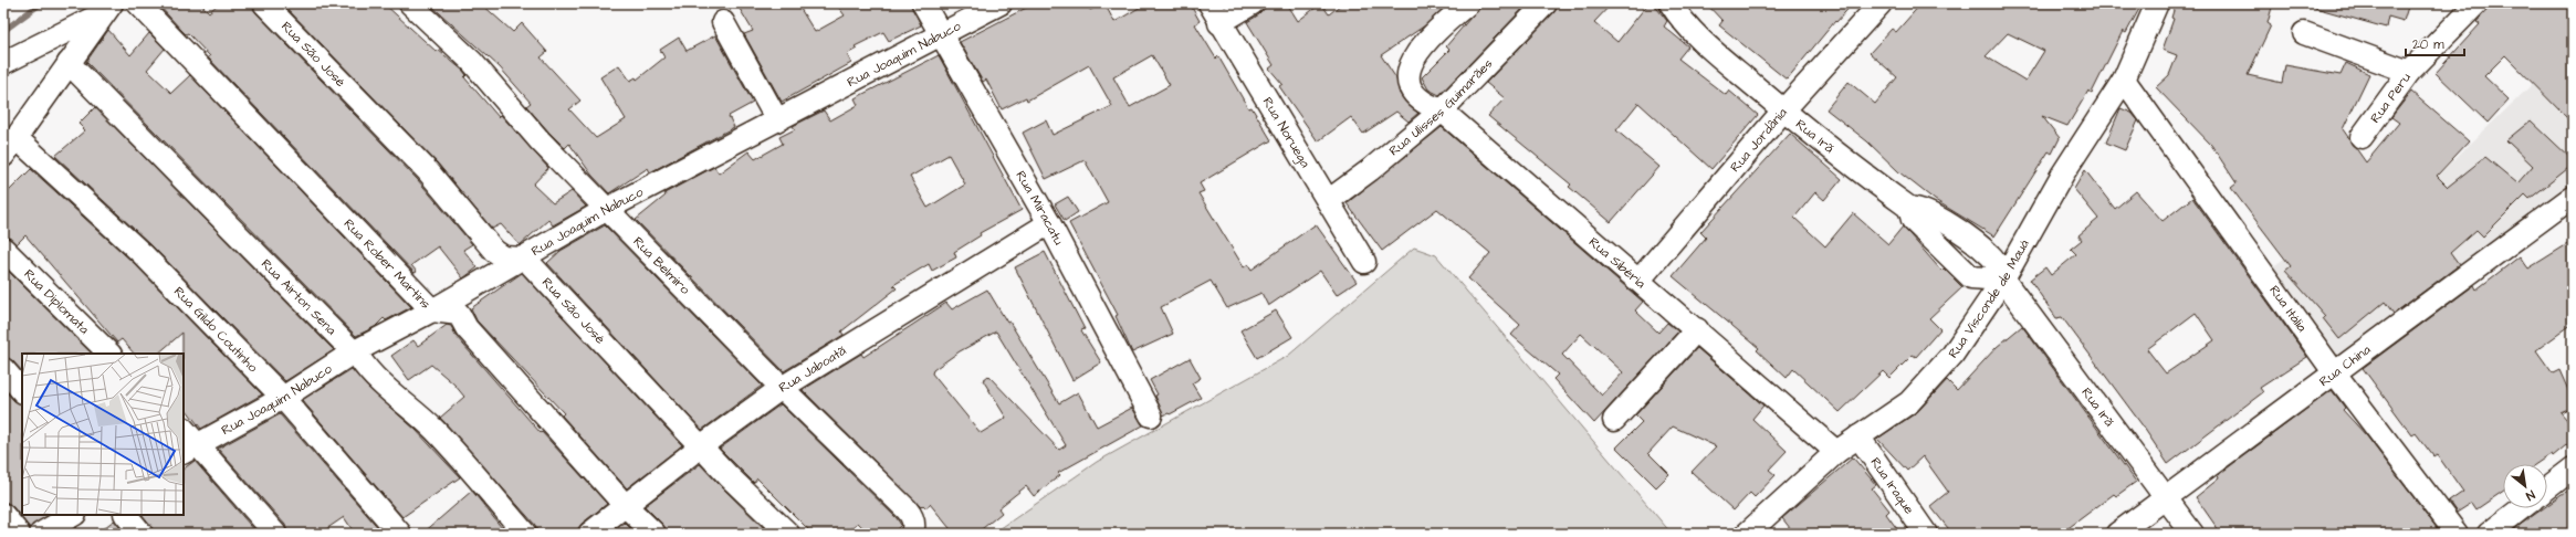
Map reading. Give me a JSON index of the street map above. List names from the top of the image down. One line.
{"streets":{"street":["Rua Joaquim Nabuco","Rua São José","Rua Peru","Rua Ulisses Guimarães","Rua Noruega","Rua Irã","Rua Jordânia","Rua Miracatu","Rua Sibéria","Rua Rober Martins","Rua Belmiro","Rua Airton Sena","Rua Visconde de Mauá","Rua Diplomata","Rua Itália","Rua Gildo Coutinho","Rua China","Rua Jaboatã","Rua Iraque"]},"crossings":[["Rua Joaquim Nabuco","Rua São José"],["Rua Joaquim Nabuco","Rua Miracatu"],["Rua Joaquim Nabuco","Rua Rober Martins"],["Rua Joaquim Nabuco","Rua Belmiro"],["Rua Joaquim Nabuco","Rua Airton Sena"],["Rua Joaquim Nabuco","Rua Gildo Coutinho"],["Rua São José","Rua Jaboatã"],["Rua Ulisses Guimarães","Rua Noruega"],["Rua Ulisses Guimarães","Rua Sibéria"],["Rua Irã","Rua Jordânia"],["Rua Irã","Rua Visconde de Mauá"],["Rua Irã","Rua China"],["Rua Jordânia","Rua Sibéria"],["Rua Miracatu","Rua Jaboatã"],["Rua Sibéria","Rua Visconde de Mauá"],["Rua Rober Martins","Rua Jaboatã"],["Rua Belmiro","Rua Jaboatã"],["Rua Visconde de Mauá","Rua Itália"],["Rua Visconde de Mauá","Rua Iraque"],["Rua Itália","Rua China"]],"scale_bar":"20 m","north":"bottom right"}
